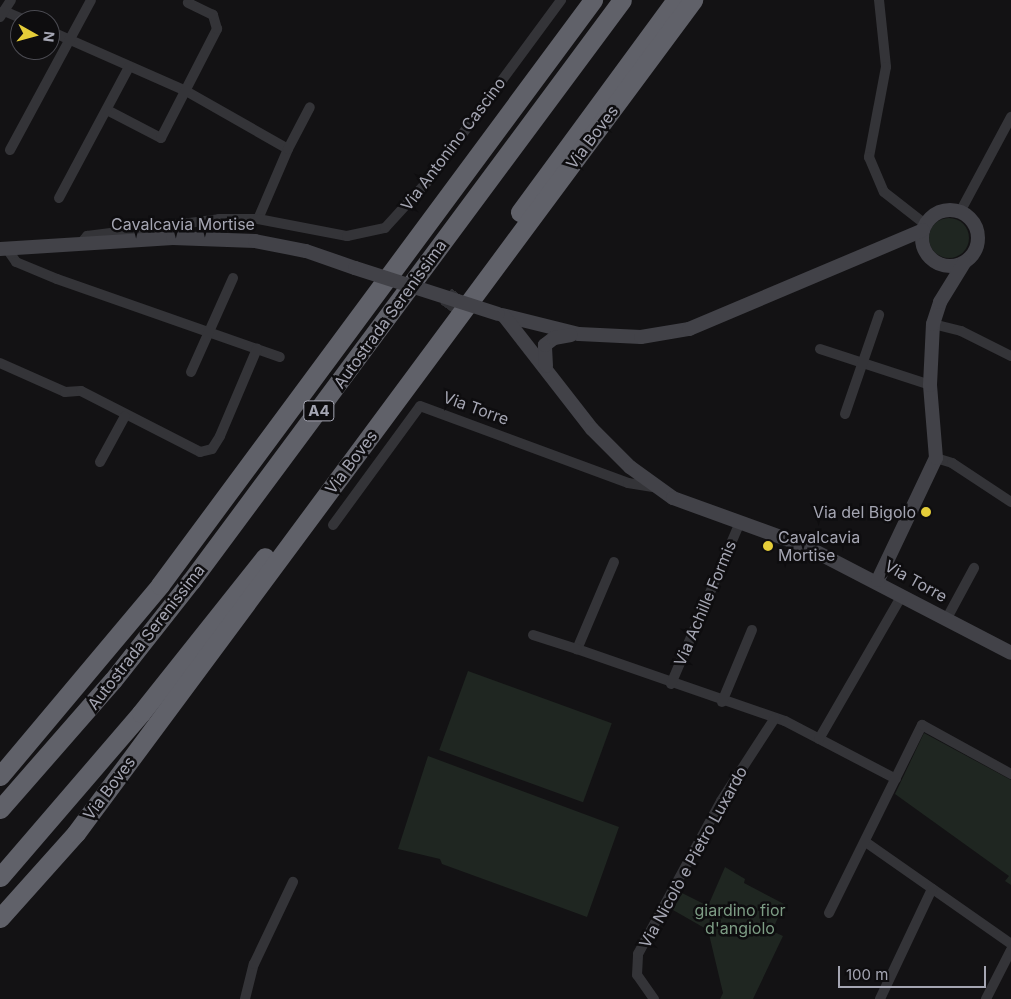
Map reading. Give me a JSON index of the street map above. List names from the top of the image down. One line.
{"streets":{"highway":["Via Boves","Autostrada Serenissima","A4"],"street":["Via Antonino Cascino","Cavalcavia Mortise","Via Torre","Via Achille Formis","Via Nicolò e Pietro Luxardo"]},"crossings":[["Via Antonino Cascino","Cavalcavia Mortise"],["Via Torre","Via Achille Formis"]],"parks":["giardino fior d'angiolo"],"places":["Via del Bigolo","Cavalcavia Mortise"],"scale_bar":"100 m","north":"right"}
